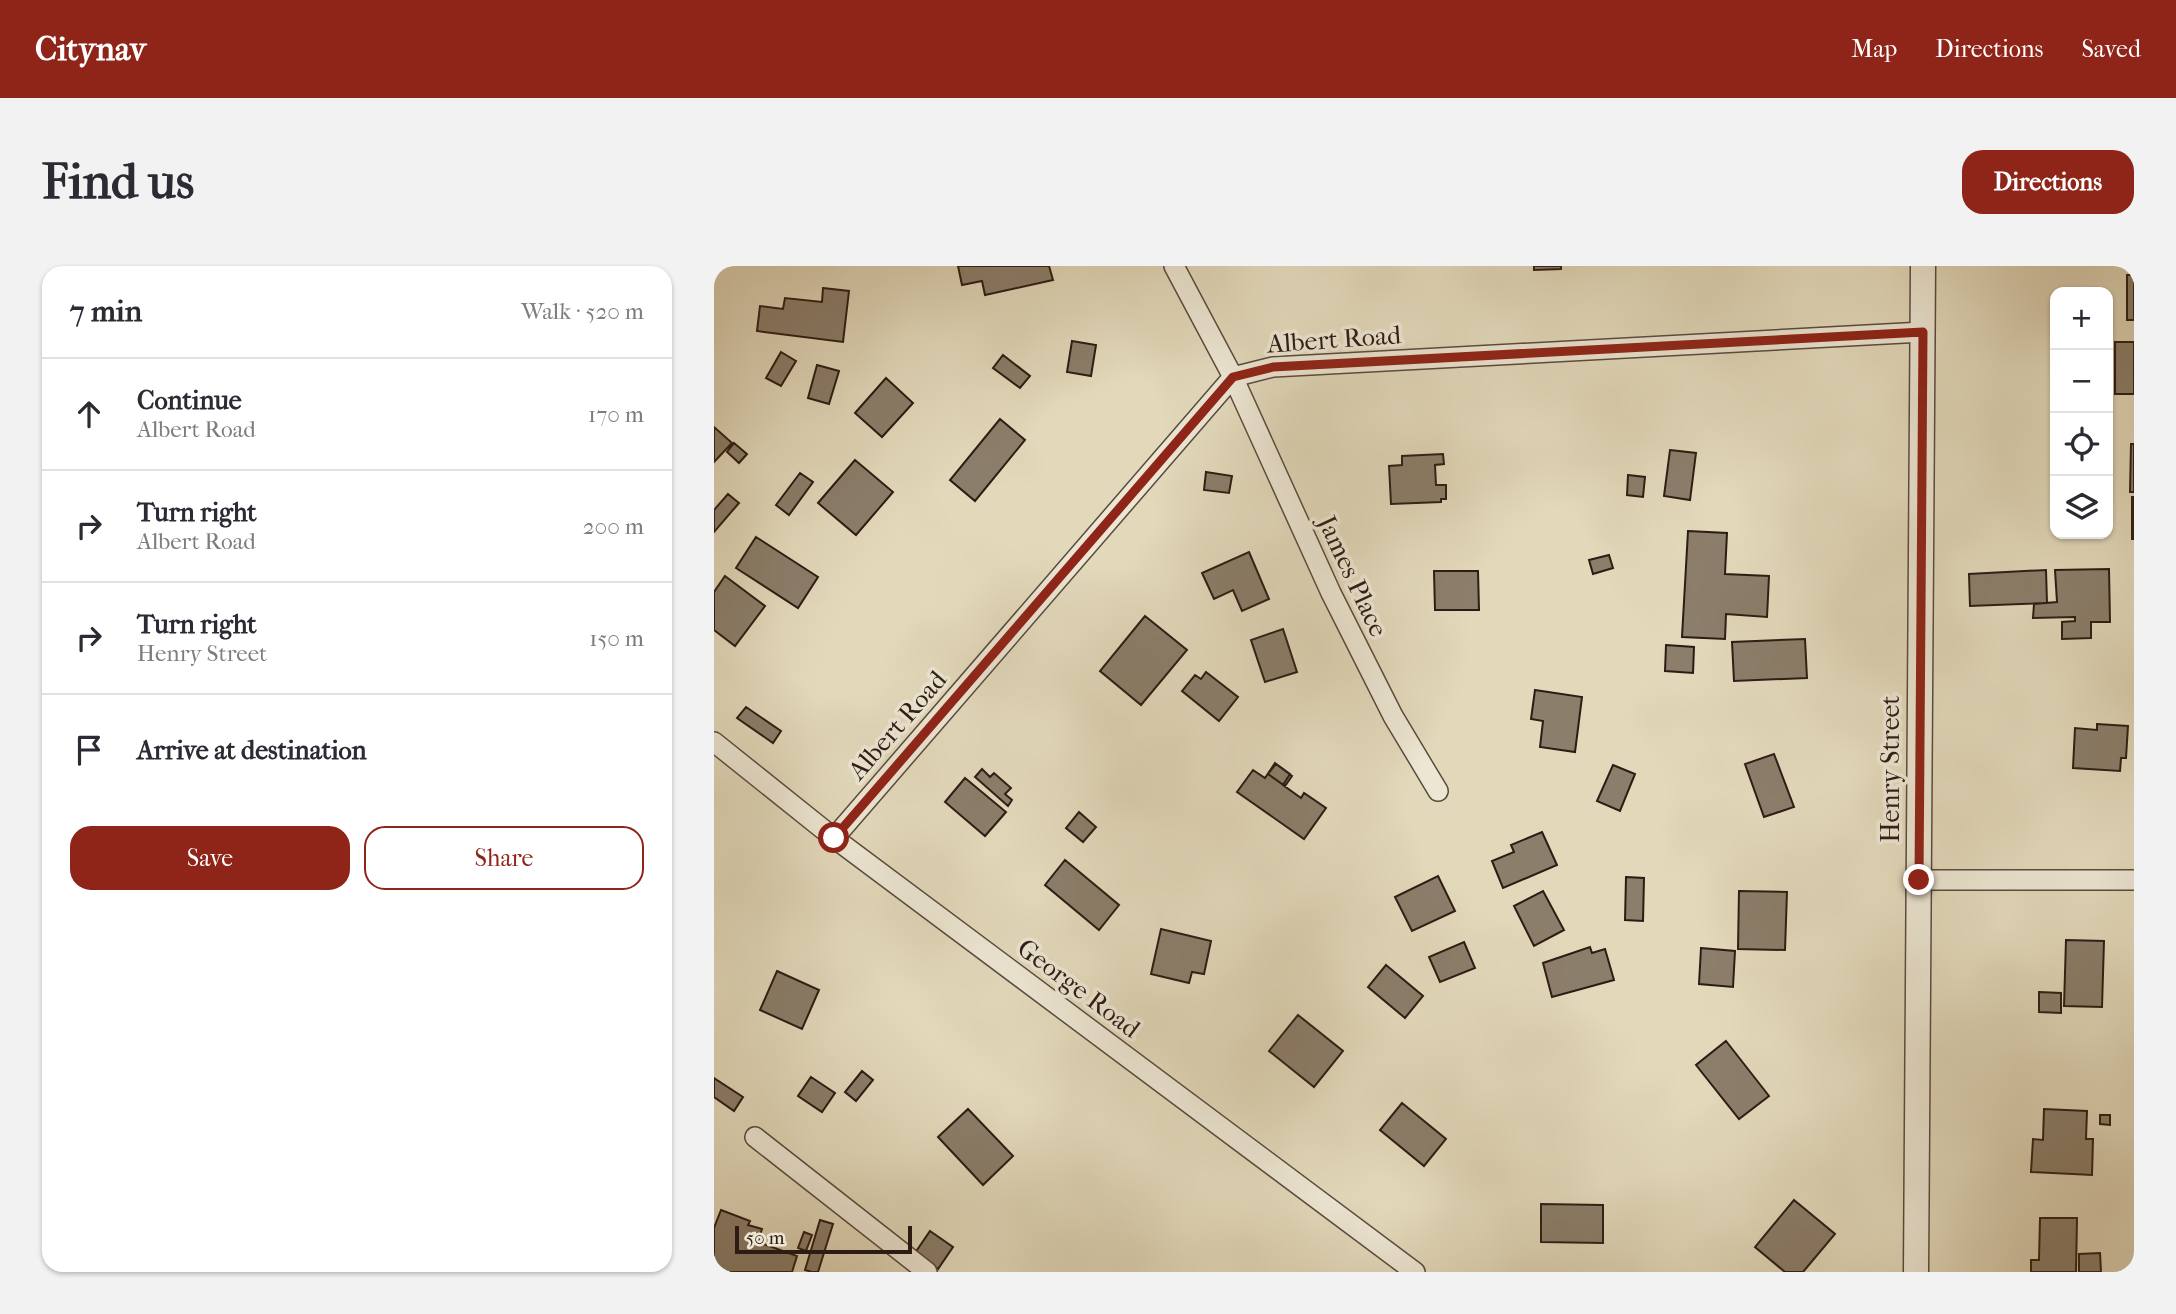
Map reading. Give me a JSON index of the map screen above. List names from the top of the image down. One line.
{"streets":{"street":["Albert Road","James Place","Henry Street","George Road"]},"crossings":[["Albert Road","James Place"],["Albert Road","Henry Street"],["Albert Road","George Road"]],"scale_bar":"50 m","page":{"header":"Citynav","nav":["Map","Directions","Saved"],"buttons":["Directions",["Save","Share"]],"title":"Find us","heading":["7 min","Walk · 520 m"],"map_buttons":["+","−"],"list":[["Continue","Albert Road","170 m"],["Turn right","Albert Road","200 m"],["Turn right","Henry Street","150 m"],"Arrive at destination"],"scale":"50 m"}}
